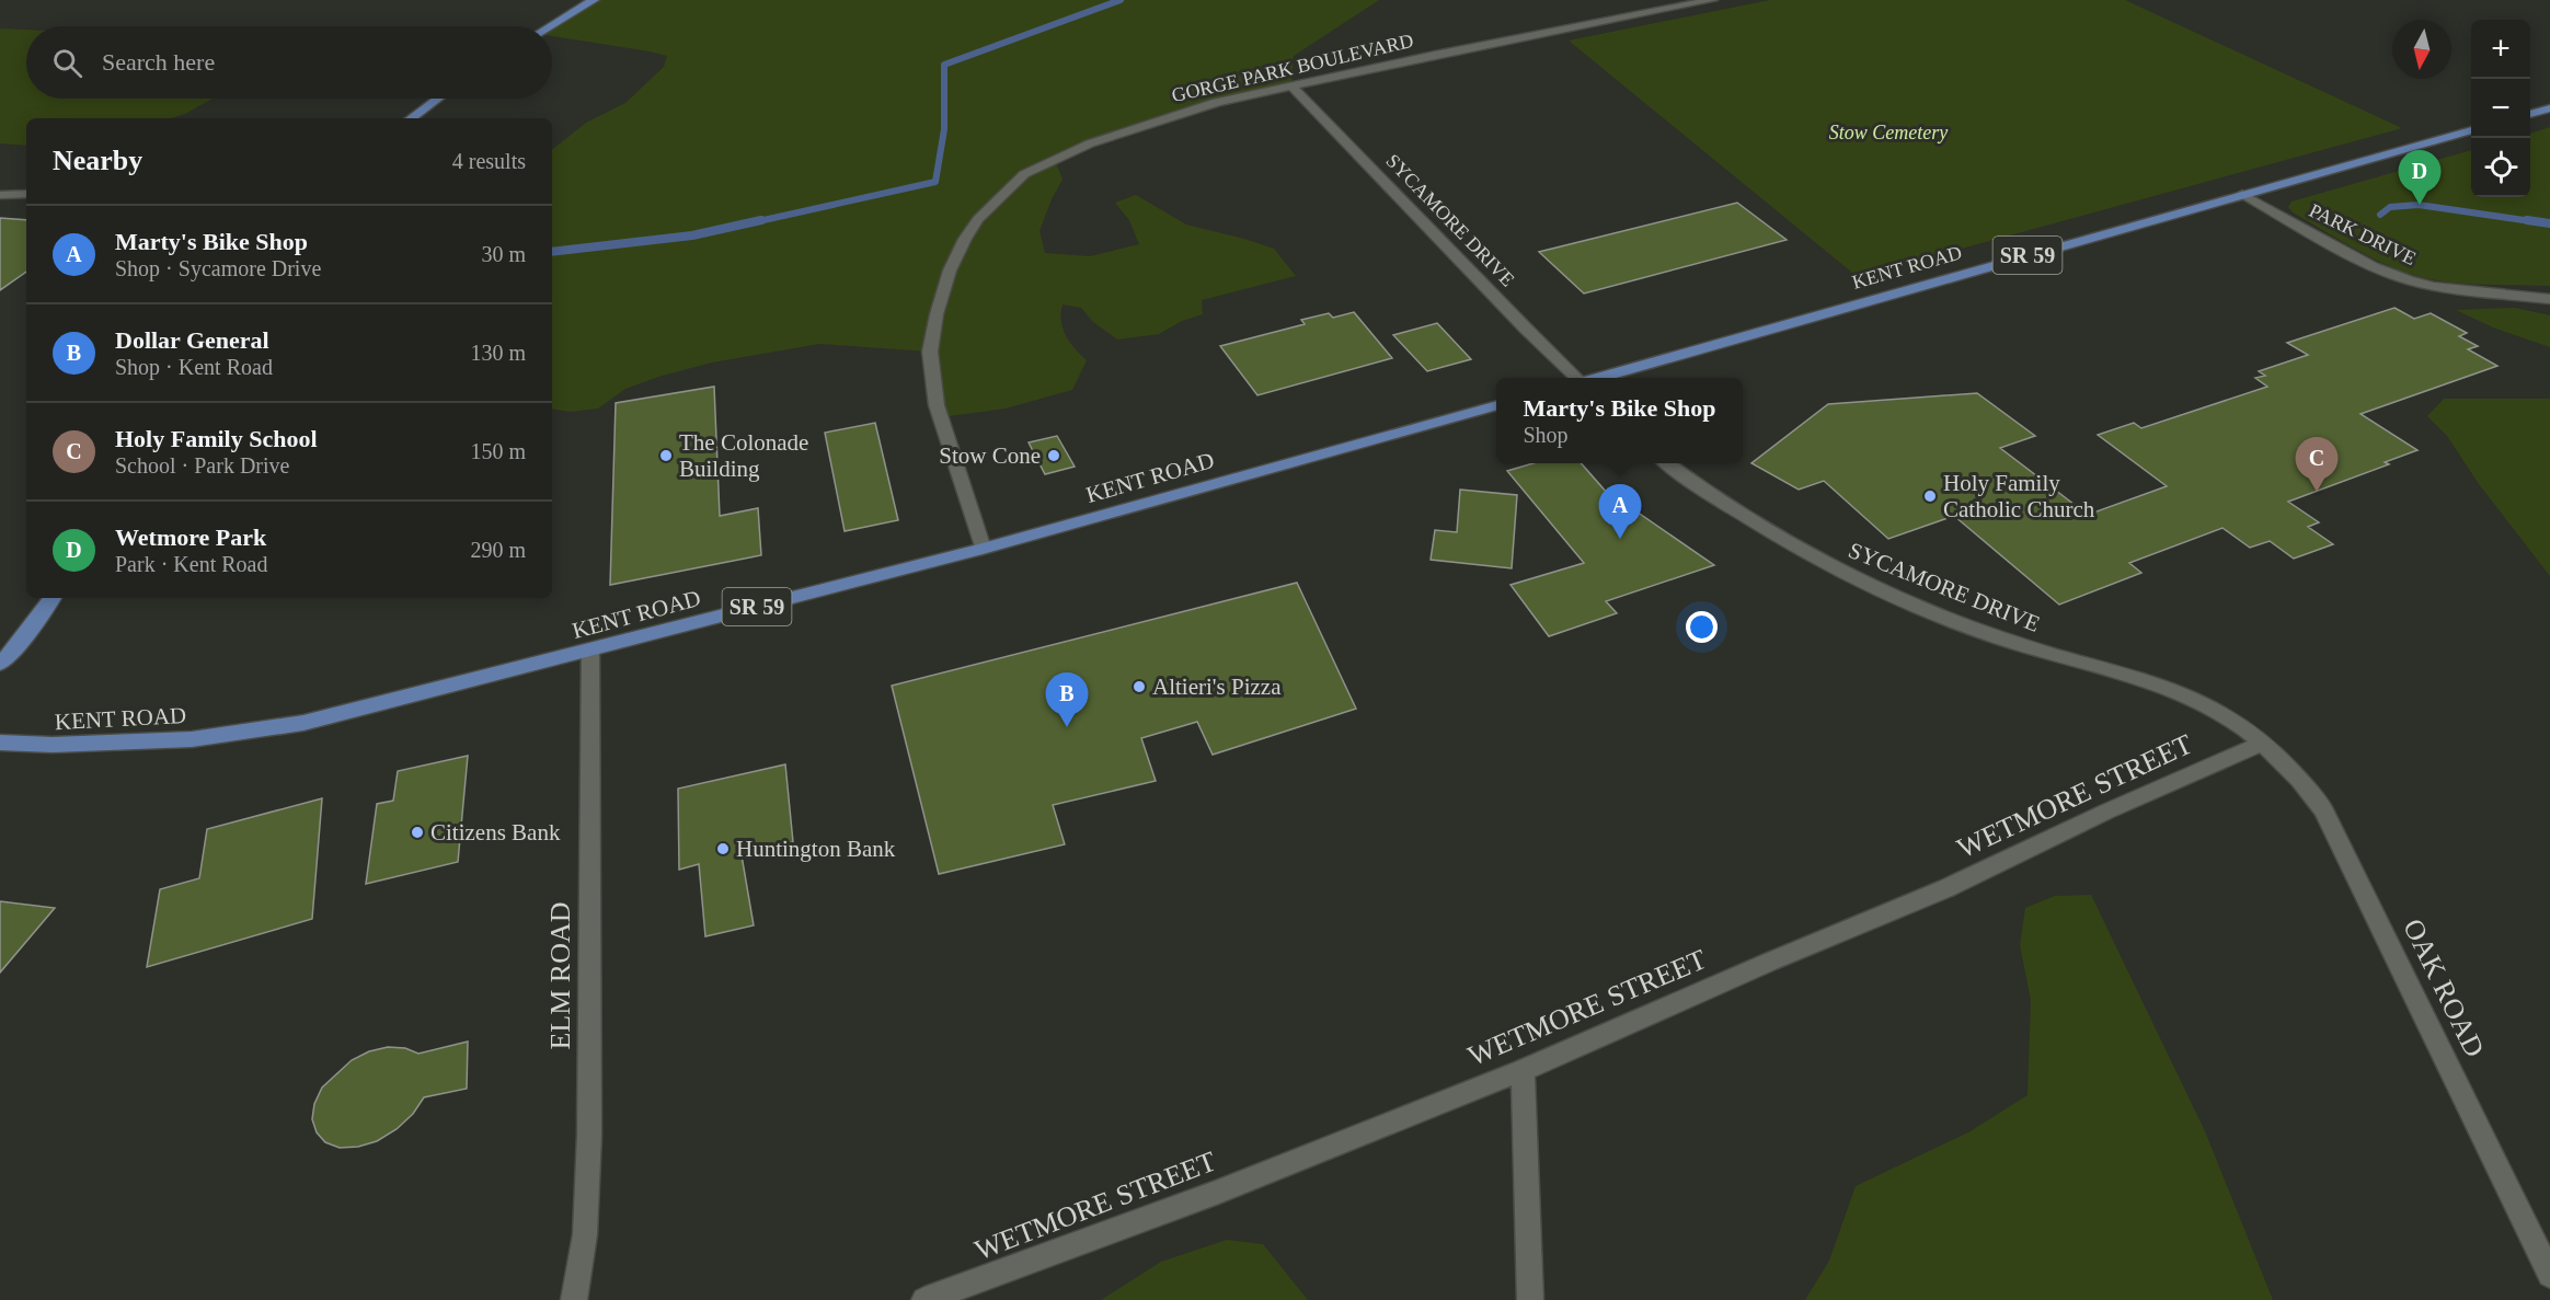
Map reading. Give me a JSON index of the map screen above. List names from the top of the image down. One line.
{"streets":{"main road":["SR 59","KENT ROAD"],"street":["GORGE PARK BOULEVARD","SYCAMORE DRIVE","PARK DRIVE","WETMORE STREET","ELM ROAD","OAK ROAD"]},"crossings":[["GORGE PARK BOULEVARD","SYCAMORE DRIVE"],["GORGE PARK BOULEVARD","KENT ROAD"],["SYCAMORE DRIVE","WETMORE STREET"],["SYCAMORE DRIVE","OAK ROAD"],["PARK DRIVE","KENT ROAD"],["KENT ROAD","ELM ROAD"],["WETMORE STREET","OAK ROAD"]],"parks":["Stow Cemetery"],"places":["The Colonade Building","Stow Cone","Holy Family Catholic Church","Altieri's Pizza","Citizens Bank","Huntington Bank"],"north":"bottom","page":{"map_buttons":["+","−"],"search":"Search here","heading":["Nearby","4 results"],"pins":["D","C","A","B"],"list":[{"mark":"A","name":"Marty's Bike Shop","note":"Shop · Sycamore Drive","value":"30 m"},{"mark":"B","name":"Dollar General","note":"Shop · Kent Road","value":"130 m"},{"mark":"C","name":"Holy Family School","note":"School · Park Drive","value":"150 m"},{"mark":"D","name":"Wetmore Park","note":"Park · Kent Road","value":"290 m"}],"popup":["Marty's Bike Shop","Shop"]}}
